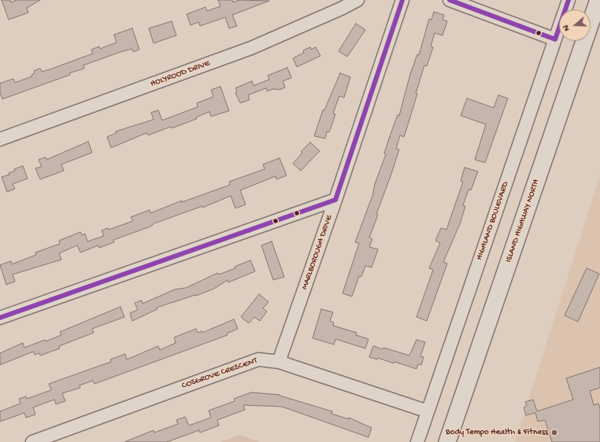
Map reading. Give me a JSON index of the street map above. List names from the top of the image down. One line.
{"streets":{"main road":["ISLAND HIGHWAY NORTH"],"street":["HOLYROOD DRIVE","HIGHLAND BOULEVARD","MARLBOROUGH DRIVE","COSGROVE CRESCENT"]},"crossings":[["HIGHLAND BOULEVARD","COSGROVE CRESCENT"],["MARLBOROUGH DRIVE","COSGROVE CRESCENT"]],"places":["Body Tempo Health & Fitness"],"north":"left"}
